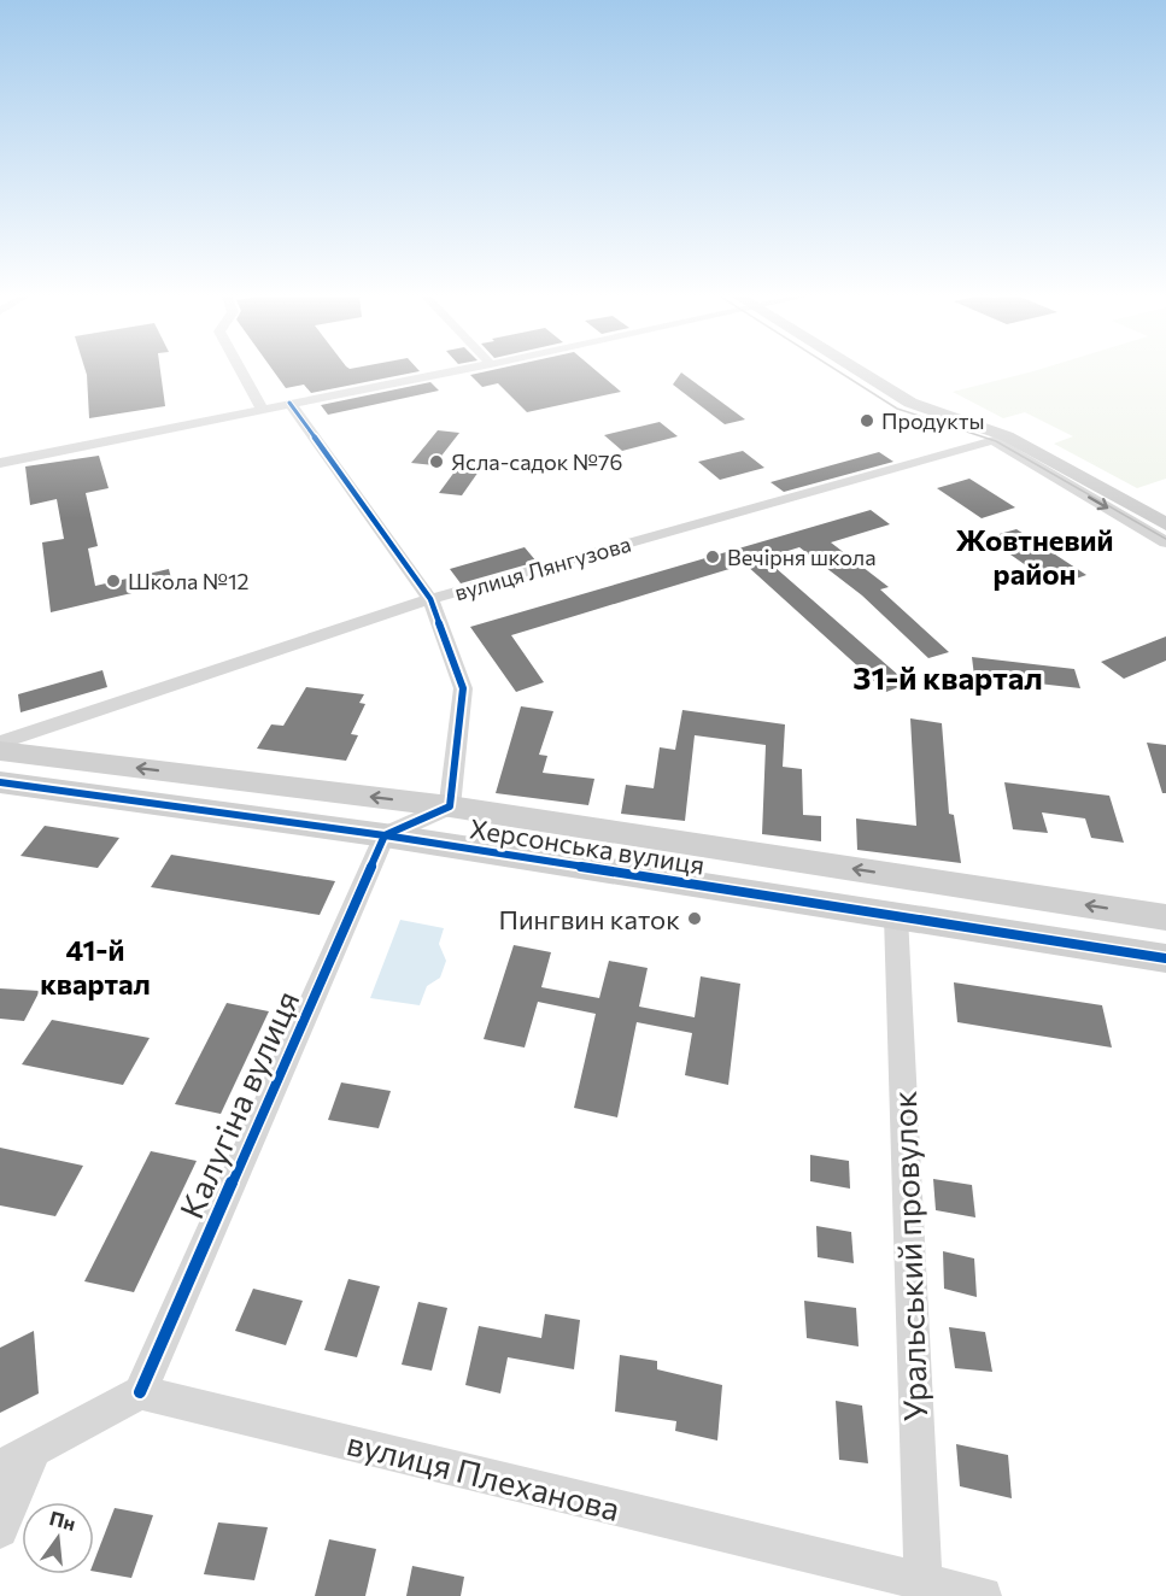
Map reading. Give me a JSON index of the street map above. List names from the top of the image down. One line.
{"streets":{"street":["вулиця Лянгузова","Херсонська вулиця","Калугіна вулиця","Уральський провулок","вулиця Плеханова"]},"crossings":[["Херсонська вулиця","Калугіна вулиця"],["Херсонська вулиця","Уральський провулок"],["Калугіна вулиця","вулиця Плеханова"],["Уральський провулок","вулиця Плеханова"]],"districts":["Жовтневий район","31-й квартал","41-й квартал"],"places":["Продукты","Ясла-садок №76","Вечірня школа","Школа №12","Пингвин каток"],"north":"top"}
